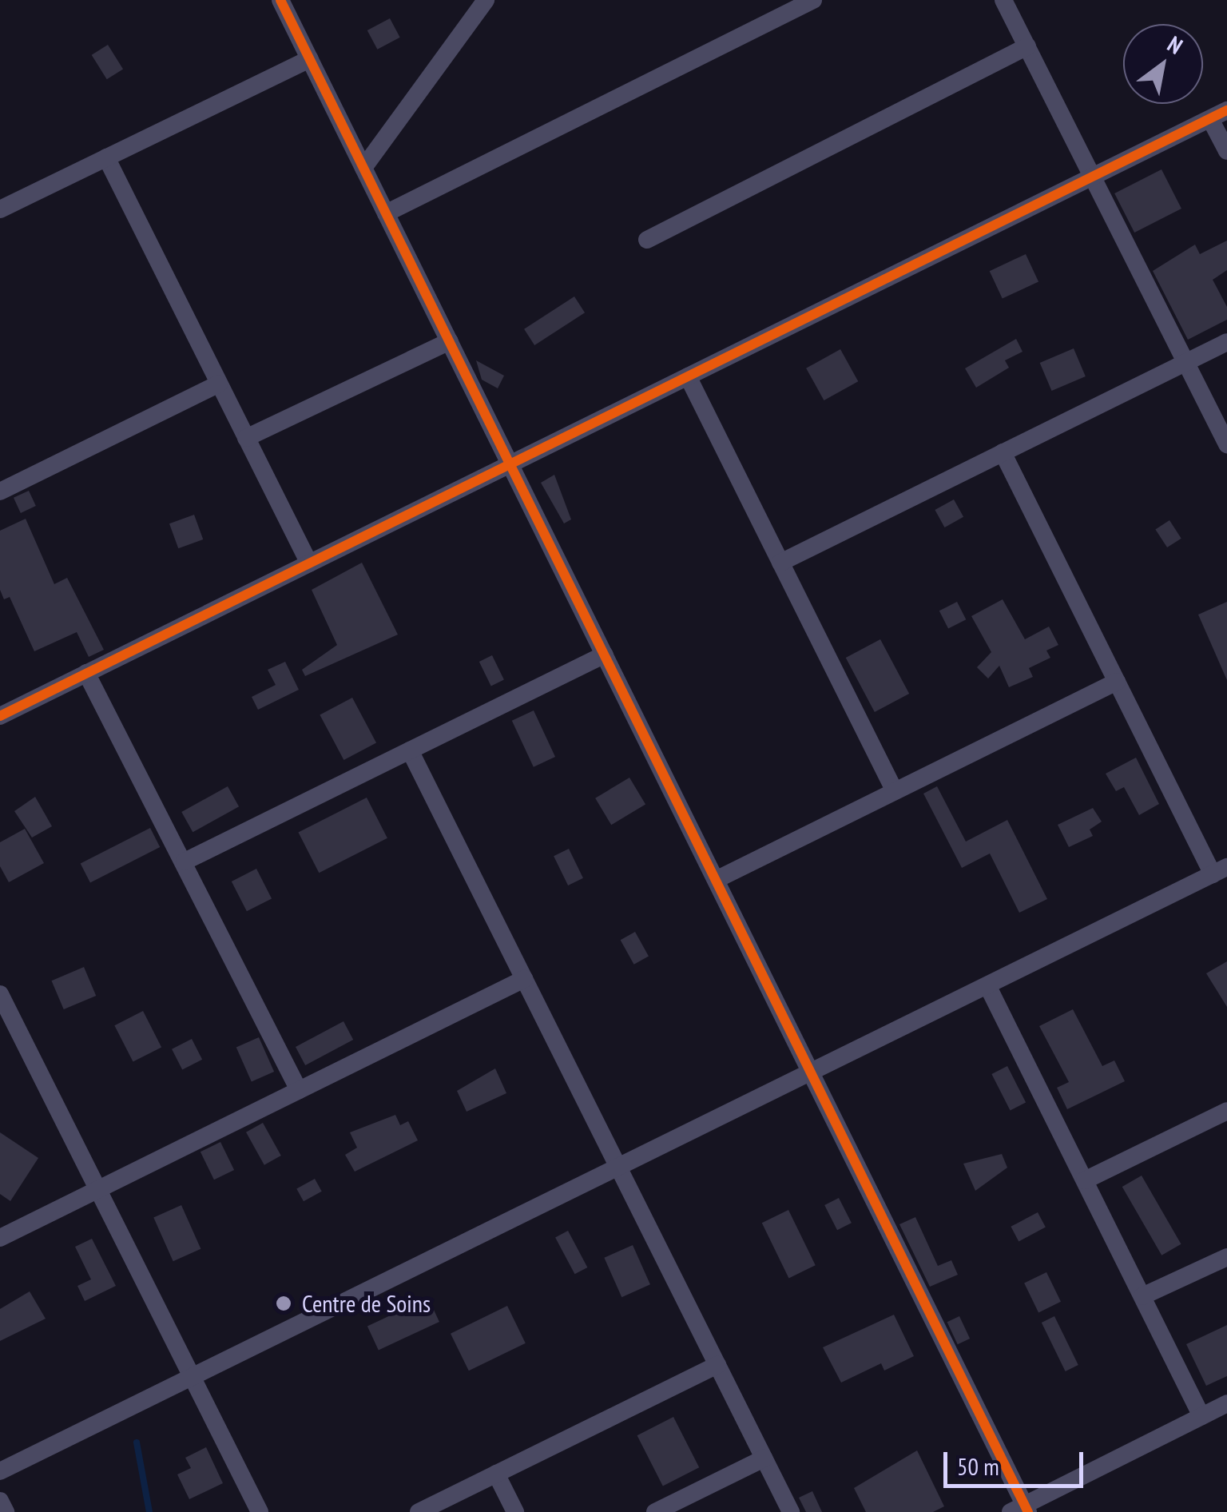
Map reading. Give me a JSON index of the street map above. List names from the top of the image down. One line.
{"places":["Centre de Soins"],"scale_bar":"50 m","north":"top right"}
